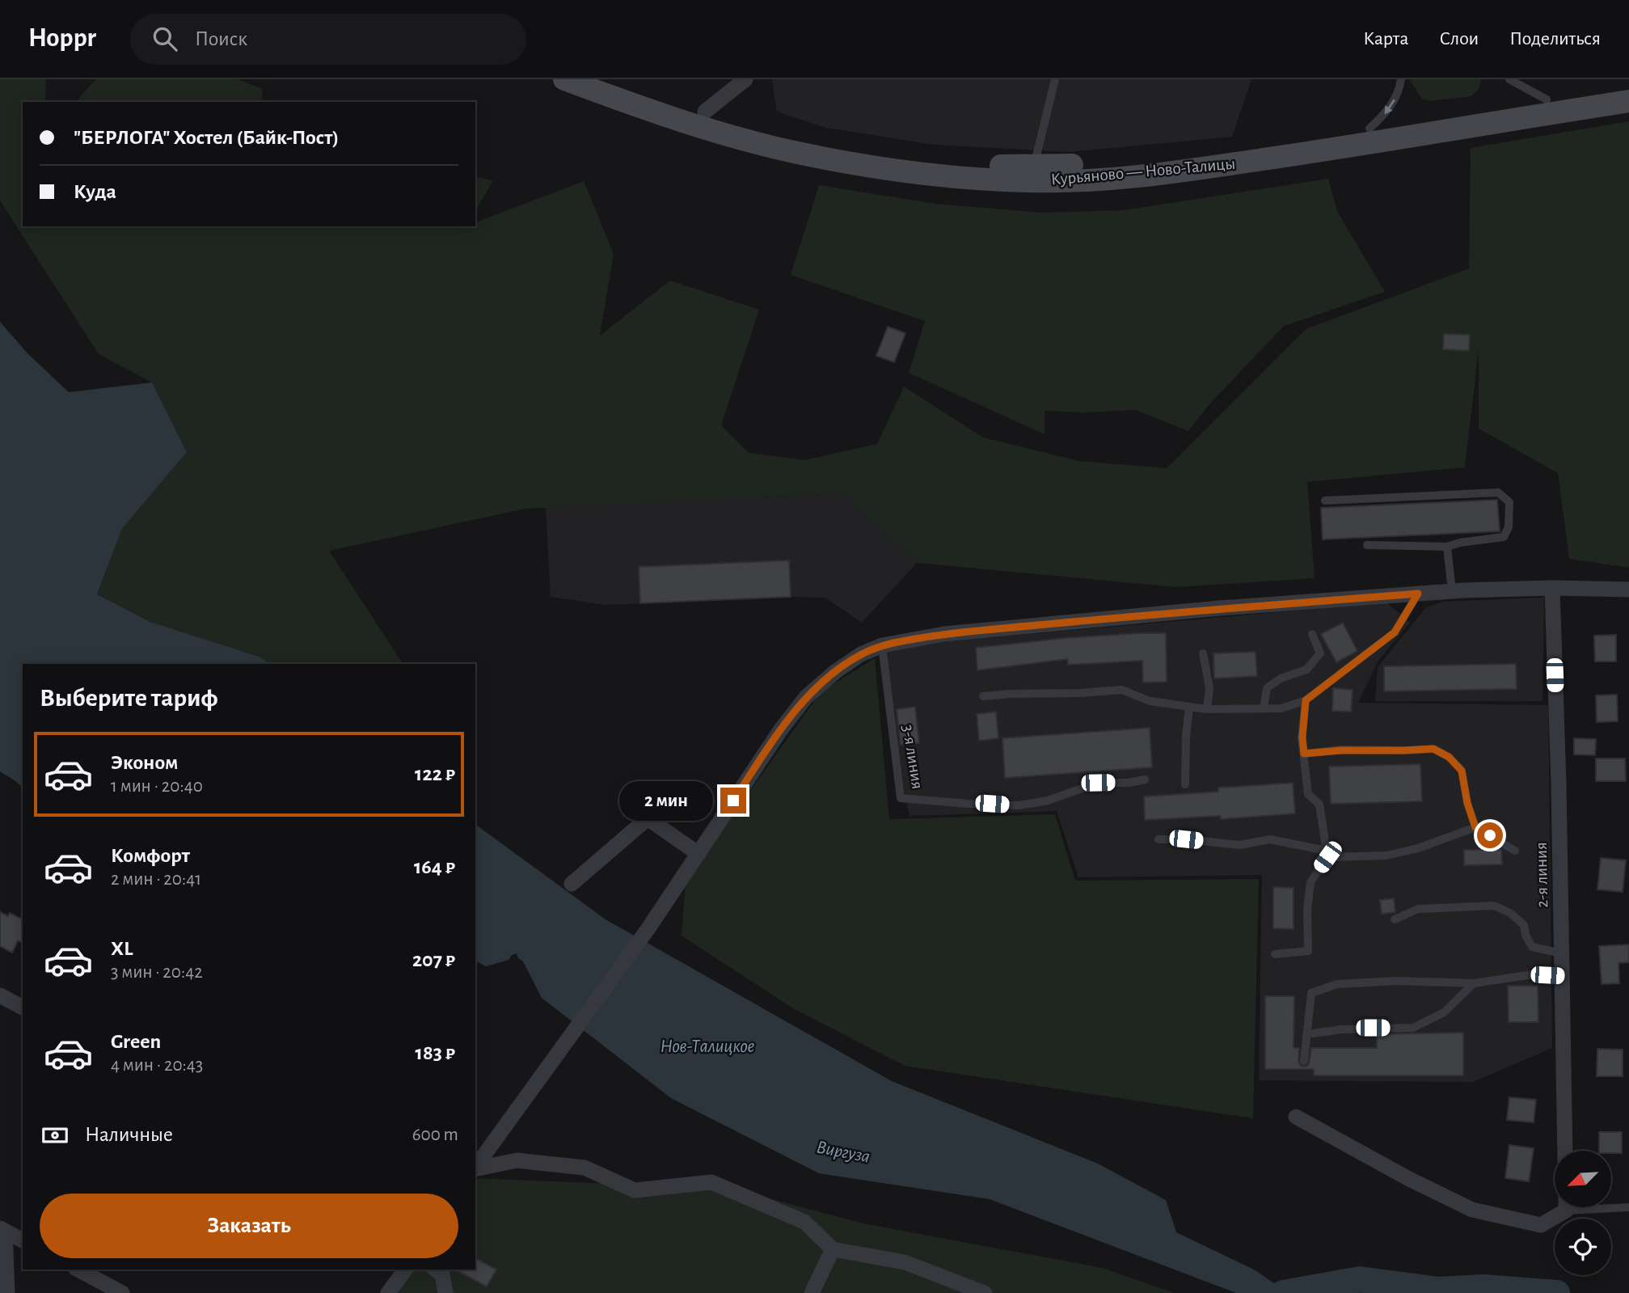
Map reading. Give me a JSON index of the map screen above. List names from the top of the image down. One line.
{"streets":{"main road":["Курьяново — Ново-Талицы"],"street":["2-я линия"],"lane":["3-я линия"]},"water":["Нов-Талицкое","Виргуза"],"north":"bottom left","page":{"header":"Hoppr","search":"Поиск","nav":["Карта","Слои","Поделиться"],"banner":["\"БЕРЛОГА\" Хостел (Байк-Пост)","Куда"],"heading":"Выберите тариф","list":[{"name":"Эконом","note":"1 мин · 20:40","value":"122 ₽"},{"name":"Комфорт","note":"2 мин · 20:41","value":"164 ₽"},{"name":"XL","note":"3 мин · 20:42","value":"207 ₽"},{"name":"Green","note":"4 мин · 20:43","value":"183 ₽"}],"bubble":"2 мин","pay":["Наличные","600 m"],"buttons":"Заказать"}}
